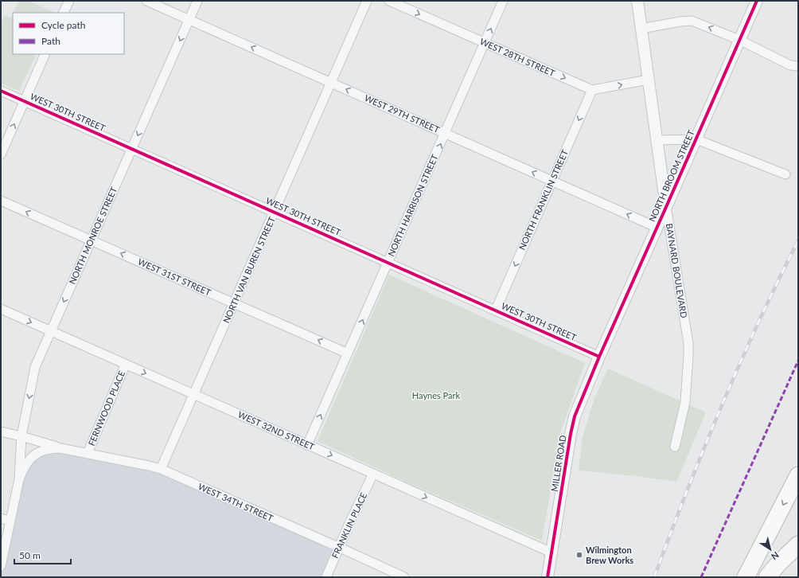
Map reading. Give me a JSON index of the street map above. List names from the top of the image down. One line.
{"streets":{"street":["WEST 28TH STREET","WEST 30TH STREET","WEST 29TH STREET","NORTH BROOM STREET","NORTH FRANKLIN STREET","NORTH HARRISON STREET","NORTH MONROE STREET","NORTH VAN BUREN STREET","BAYNARD BOULEVARD","WEST 31ST STREET","FERNWOOD PLACE","WEST 32ND STREET","MILLER ROAD","WEST 34TH STREET","FRANKLIN PLACE"]},"crossings":[["WEST 28TH STREET","NORTH FRANKLIN STREET"],["WEST 28TH STREET","NORTH HARRISON STREET"],["WEST 30TH STREET","NORTH BROOM STREET"],["WEST 30TH STREET","NORTH FRANKLIN STREET"],["WEST 30TH STREET","NORTH HARRISON STREET"],["WEST 30TH STREET","NORTH MONROE STREET"],["WEST 30TH STREET","NORTH VAN BUREN STREET"],["WEST 30TH STREET","MILLER ROAD"],["WEST 29TH STREET","NORTH BROOM STREET"],["WEST 29TH STREET","NORTH FRANKLIN STREET"],["WEST 29TH STREET","NORTH HARRISON STREET"],["WEST 29TH STREET","NORTH MONROE STREET"],["WEST 29TH STREET","NORTH VAN BUREN STREET"],["NORTH BROOM STREET","BAYNARD BOULEVARD"],["NORTH BROOM STREET","MILLER ROAD"],["NORTH HARRISON STREET","WEST 31ST STREET"],["NORTH HARRISON STREET","WEST 32ND STREET"],["NORTH MONROE STREET","WEST 31ST STREET"],["NORTH MONROE STREET","WEST 32ND STREET"],["NORTH MONROE STREET","WEST 34TH STREET"],["NORTH VAN BUREN STREET","WEST 31ST STREET"],["NORTH VAN BUREN STREET","WEST 32ND STREET"],["NORTH VAN BUREN STREET","WEST 34TH STREET"],["FERNWOOD PLACE","WEST 32ND STREET"],["FERNWOOD PLACE","WEST 34TH STREET"],["WEST 32ND STREET","MILLER ROAD"],["WEST 32ND STREET","FRANKLIN PLACE"],["WEST 34TH STREET","FRANKLIN PLACE"]],"one_way":["WEST 28TH STREET","WEST 29TH STREET","NORTH FRANKLIN STREET","NORTH HARRISON STREET","NORTH MONROE STREET","WEST 31ST STREET","WEST 32ND STREET"],"parks":["Haynes Park"],"places":["Wilmington Brew Works"],"legend":["Cycle path","Path"],"scale_bar":"50 m","north":"bottom right"}
